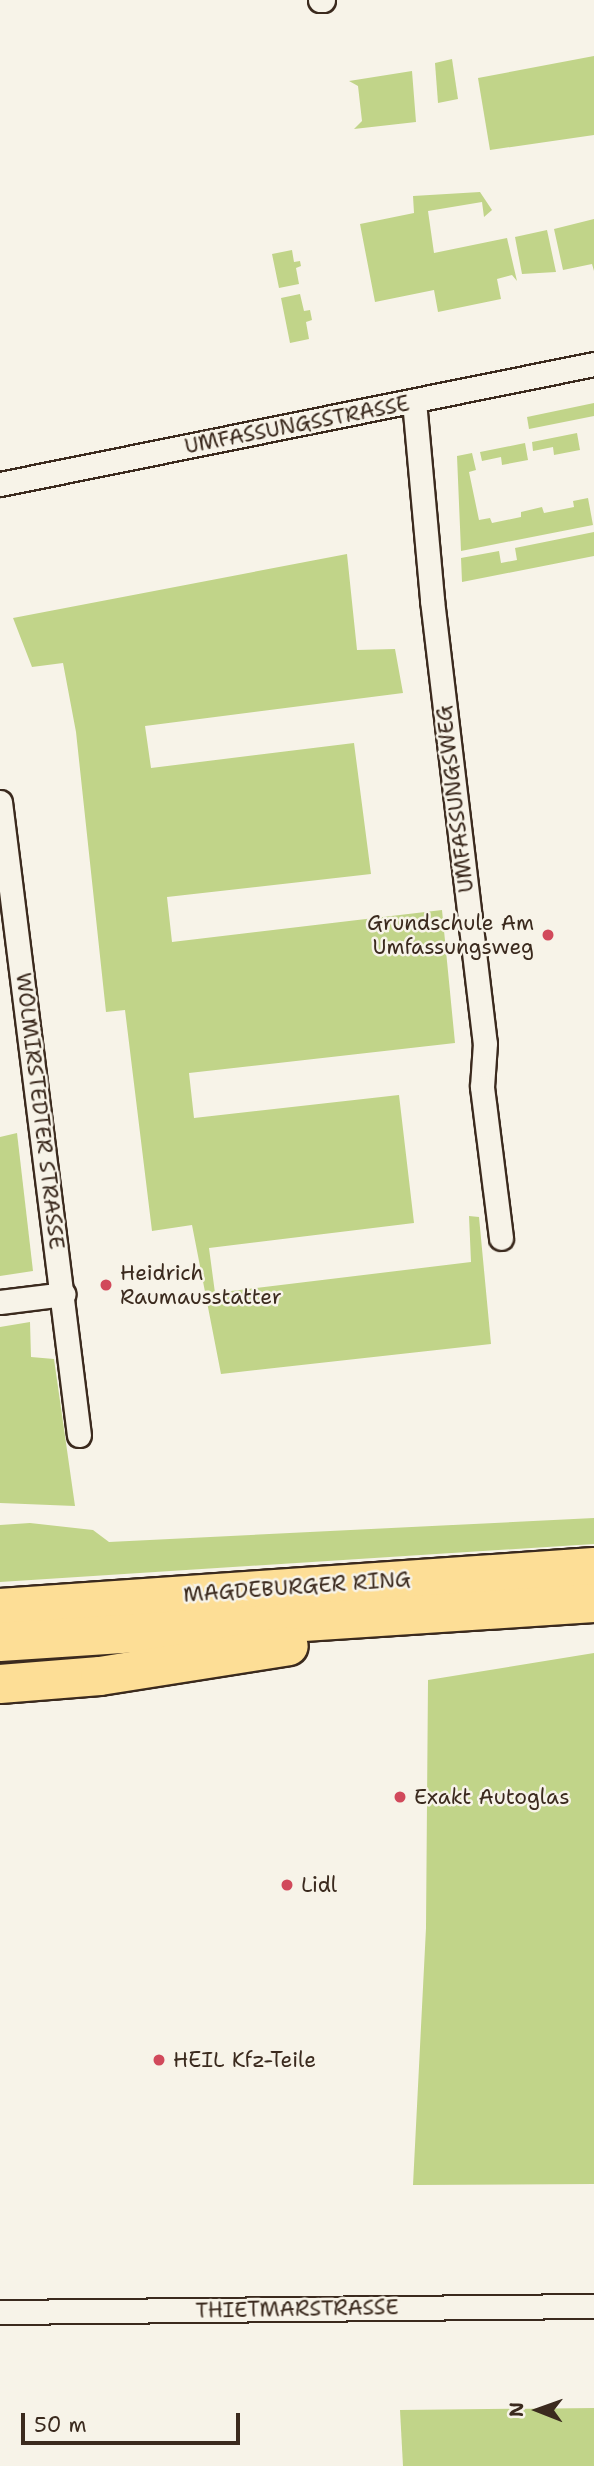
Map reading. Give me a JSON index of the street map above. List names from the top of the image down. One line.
{"streets":{"highway":["MAGDEBURGER RING"],"street":["UMFASSUNGSSTRASSE","UMFASSUNGSWEG","WOLMIRSTEDTER STRASSE","THIETMARSTRASSE"]},"crossings":[["UMFASSUNGSSTRASSE","UMFASSUNGSWEG"]],"places":["Grundschule Am Umfassungsweg","Heidrich Raumausstatter","Exakt Autoglas","Lidl","HEIL Kfz-Teile"],"scale_bar":"50 m","north":"left"}
